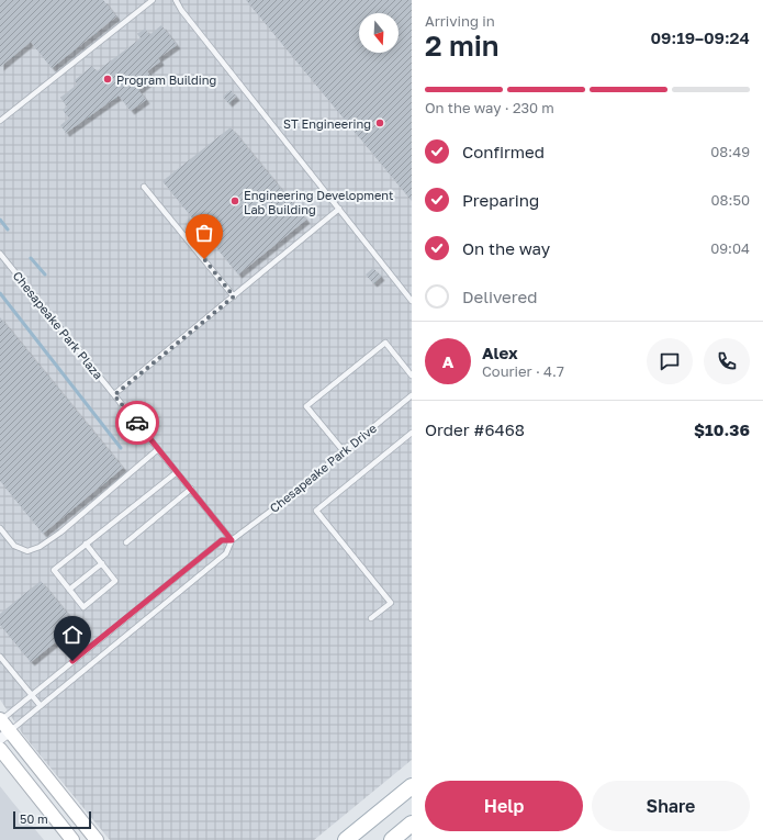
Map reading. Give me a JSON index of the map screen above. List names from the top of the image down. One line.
{"streets":{"lane":["Chesapeake Park Plaza","Chesapeake Park Drive"]},"crossings":[["Chesapeake Park Plaza","Chesapeake Park Drive"]],"places":["Program Building","ST Engineering","Engineering Development Lab Building"],"scale_bar":"50 m","north":"bottom","page":{"heading":["2 min","Arriving in","09:19–09:24"],"panel":["Alex","Courier · 4.7","Order #6468","$10.36"],"bar":"On the way · 230 m","list":[["Confirmed","08:49"],["Preparing","08:50"],["On the way","09:04"],"Delivered"],"round":"A","buttons":["Help","Share"],"scale":"50 m"}}
